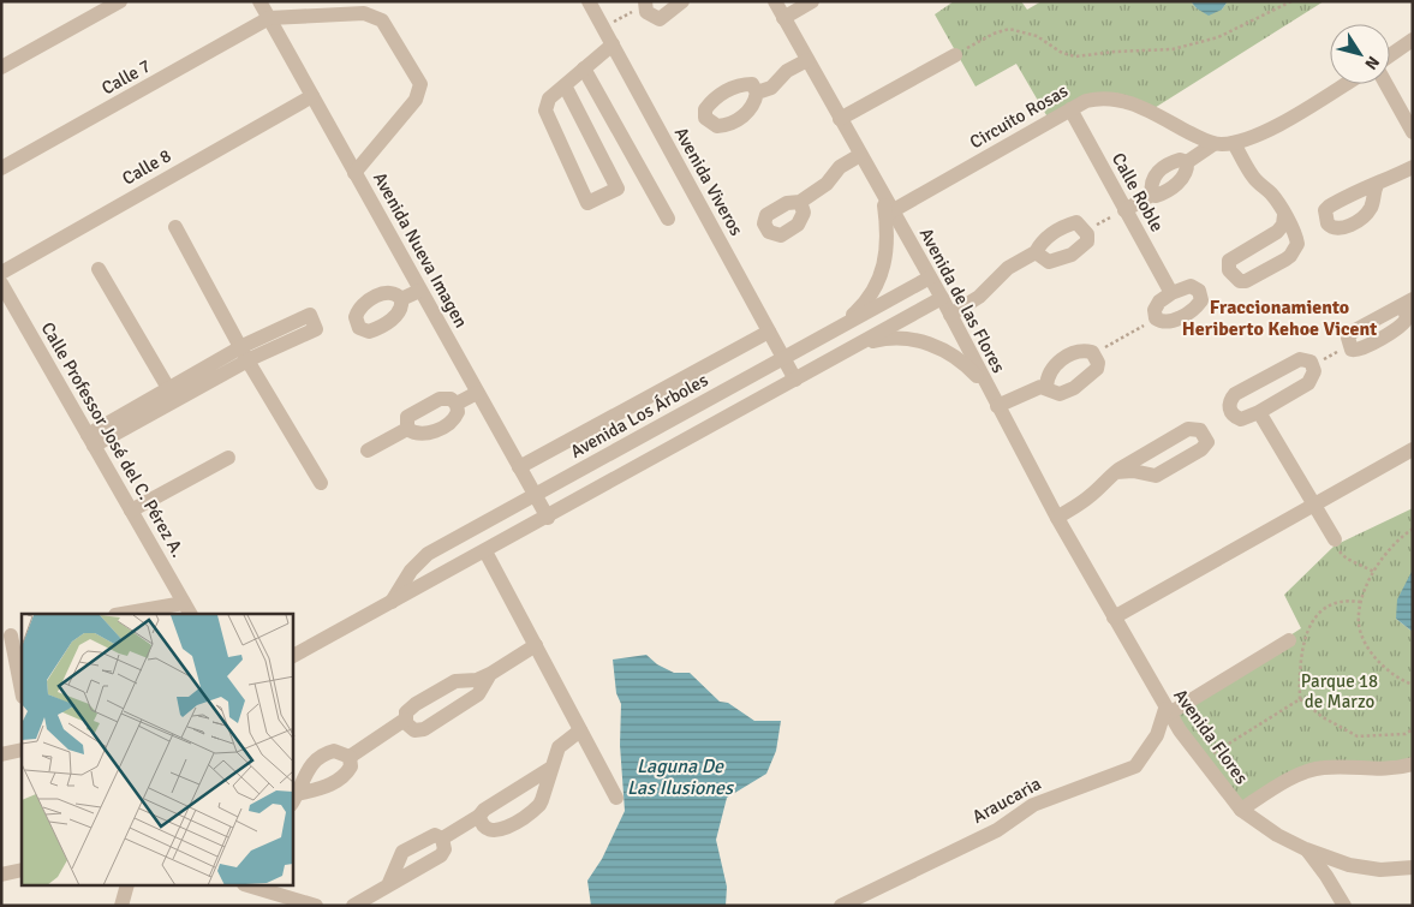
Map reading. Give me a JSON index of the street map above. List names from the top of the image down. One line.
{"streets":{"street":["Calle 7","Circuito Rosas","Calle 8","Avenida Viveros","Calle Roble","Avenida Nueva Imagen","Avenida de las Flores","Avenida Los Árboles","Calle Professor José del C. Pérez A.","Avenida Flores","Araucaria"]},"crossings":[["Calle 7","Avenida Nueva Imagen"],["Circuito Rosas","Calle Roble"],["Circuito Rosas","Avenida de las Flores"],["Calle 8","Avenida Nueva Imagen"],["Avenida Viveros","Avenida Los Árboles"],["Avenida Nueva Imagen","Avenida Los Árboles"],["Avenida de las Flores","Avenida Los Árboles"],["Avenida de las Flores","Avenida Flores"],["Avenida Flores","Araucaria"]],"districts":["Fraccionamiento Heriberto Kehoe Vicent"],"water":["Laguna De Las Ilusiones"],"parks":["Parque 18 de Marzo"],"north":"bottom right"}
